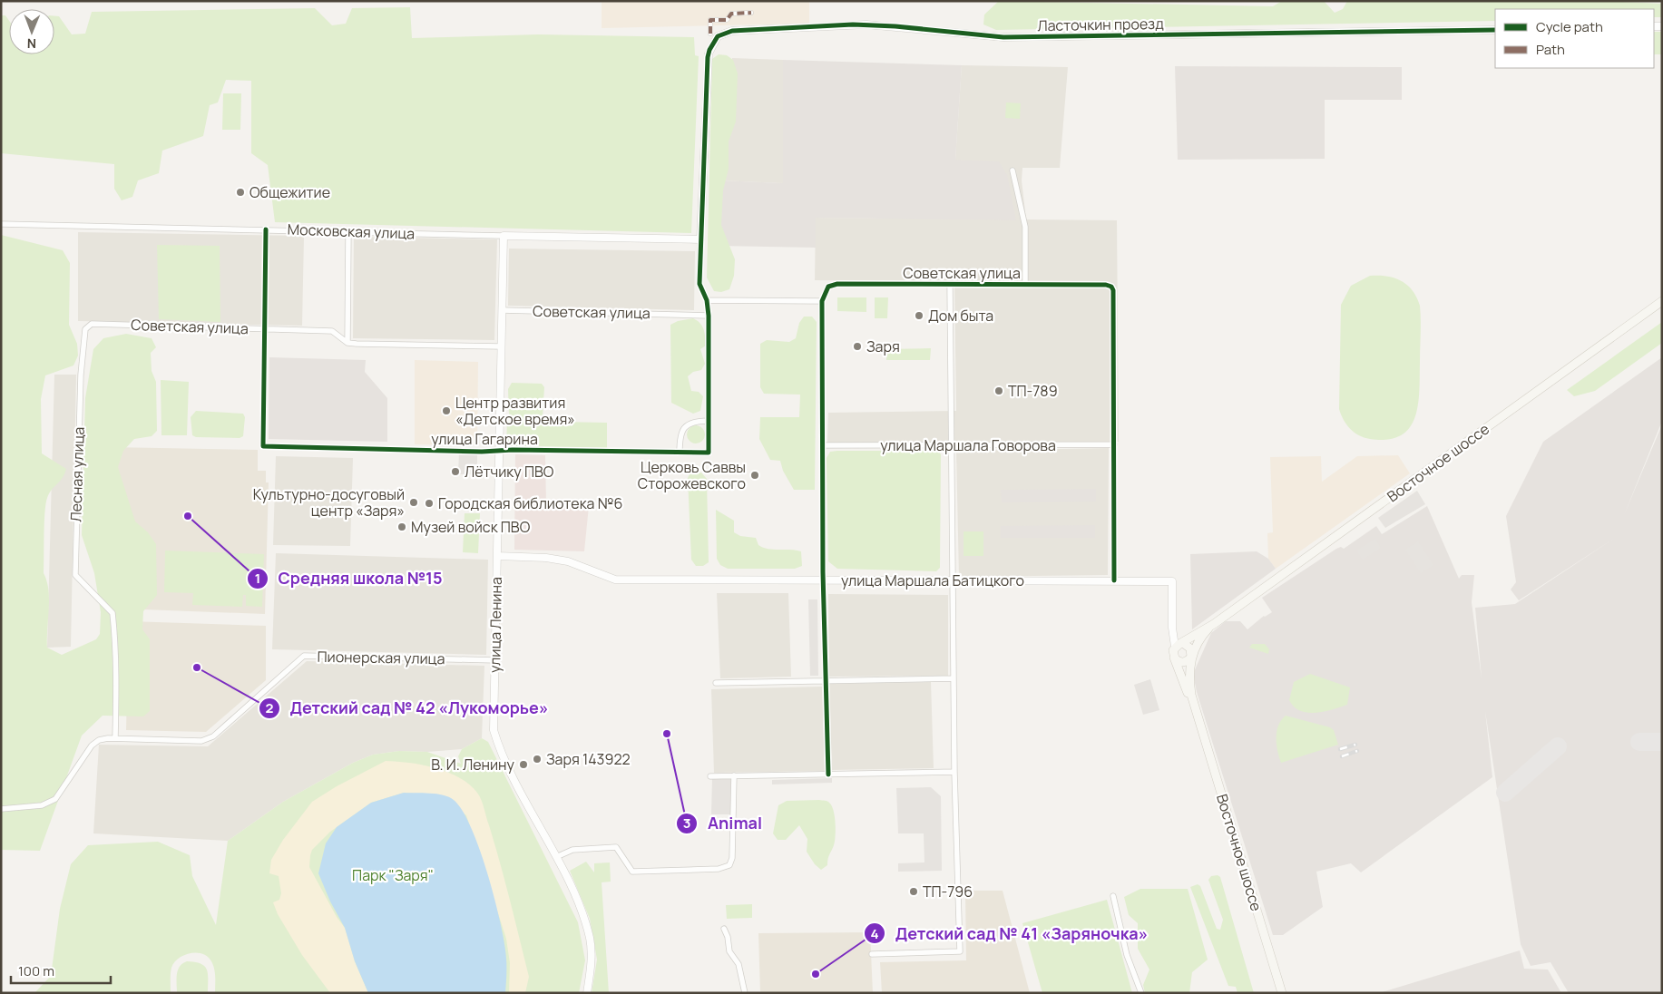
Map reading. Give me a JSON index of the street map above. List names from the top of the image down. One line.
{"streets":{"main road":["Восточное шоссе"],"street":["Ласточкин проезд","Московская улица","Советская улица","улица Гагарина","улица Маршала Говорова","Лесная улица","улица Маршала Батицкого","улица Ленина","Пионерская улица"]},"crossings":[["Ласточкин проезд","Московская улица"],["Московская улица","улица Ленина"],["Советская улица","улица Гагарина"],["Советская улица","улица Маршала Говорова"],["Советская улица","Лесная улица"],["Советская улица","улица Ленина"],["улица Гагарина","улица Ленина"],["Восточное шоссе","улица Маршала Батицкого"],["Лесная улица","Пионерская улица"],["улица Маршала Батицкого","улица Ленина"],["улица Ленина","Пионерская улица"]],"parks":["Парк \"Заря\""],"places":["Общежитие","Дом быта","Заря","ТП-789","Центр развития «Детское время»","Лётчику ПВО","Церковь Саввы Сторожевского","Культурно-досуговый центр «Заря»","Городская библиотека №6","Средняя школа №15","Музей войск ПВО","Детский сад № 42 «Лукоморье»","Animal","Заря 143922","В. И. Ленину","ТП-796","Детский сад № 41 «Заряночка»"],"legend":["Cycle path","Path"],"scale_bar":"100 m","north":"bottom"}
